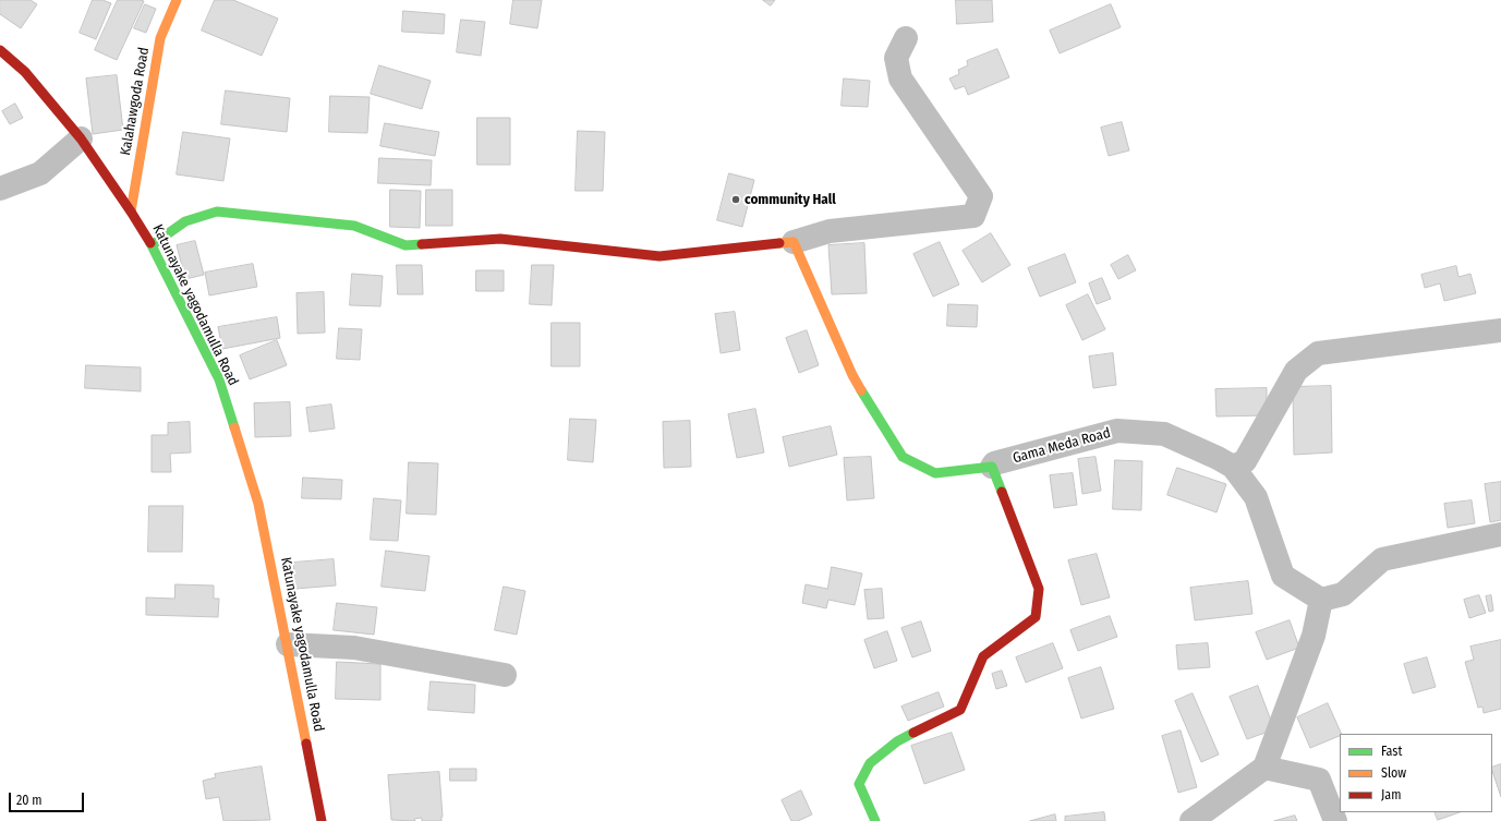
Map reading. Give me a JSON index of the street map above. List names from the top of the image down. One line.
{"streets":{"street":["Kalahawgoda Road","Katunayake yagodamulla Road","Gama Meda Road"]},"crossings":[["Kalahawgoda Road","Katunayake yagodamulla Road"]],"places":["community Hall"],"legend":["Fast","Slow","Jam"],"scale_bar":"20 m"}
